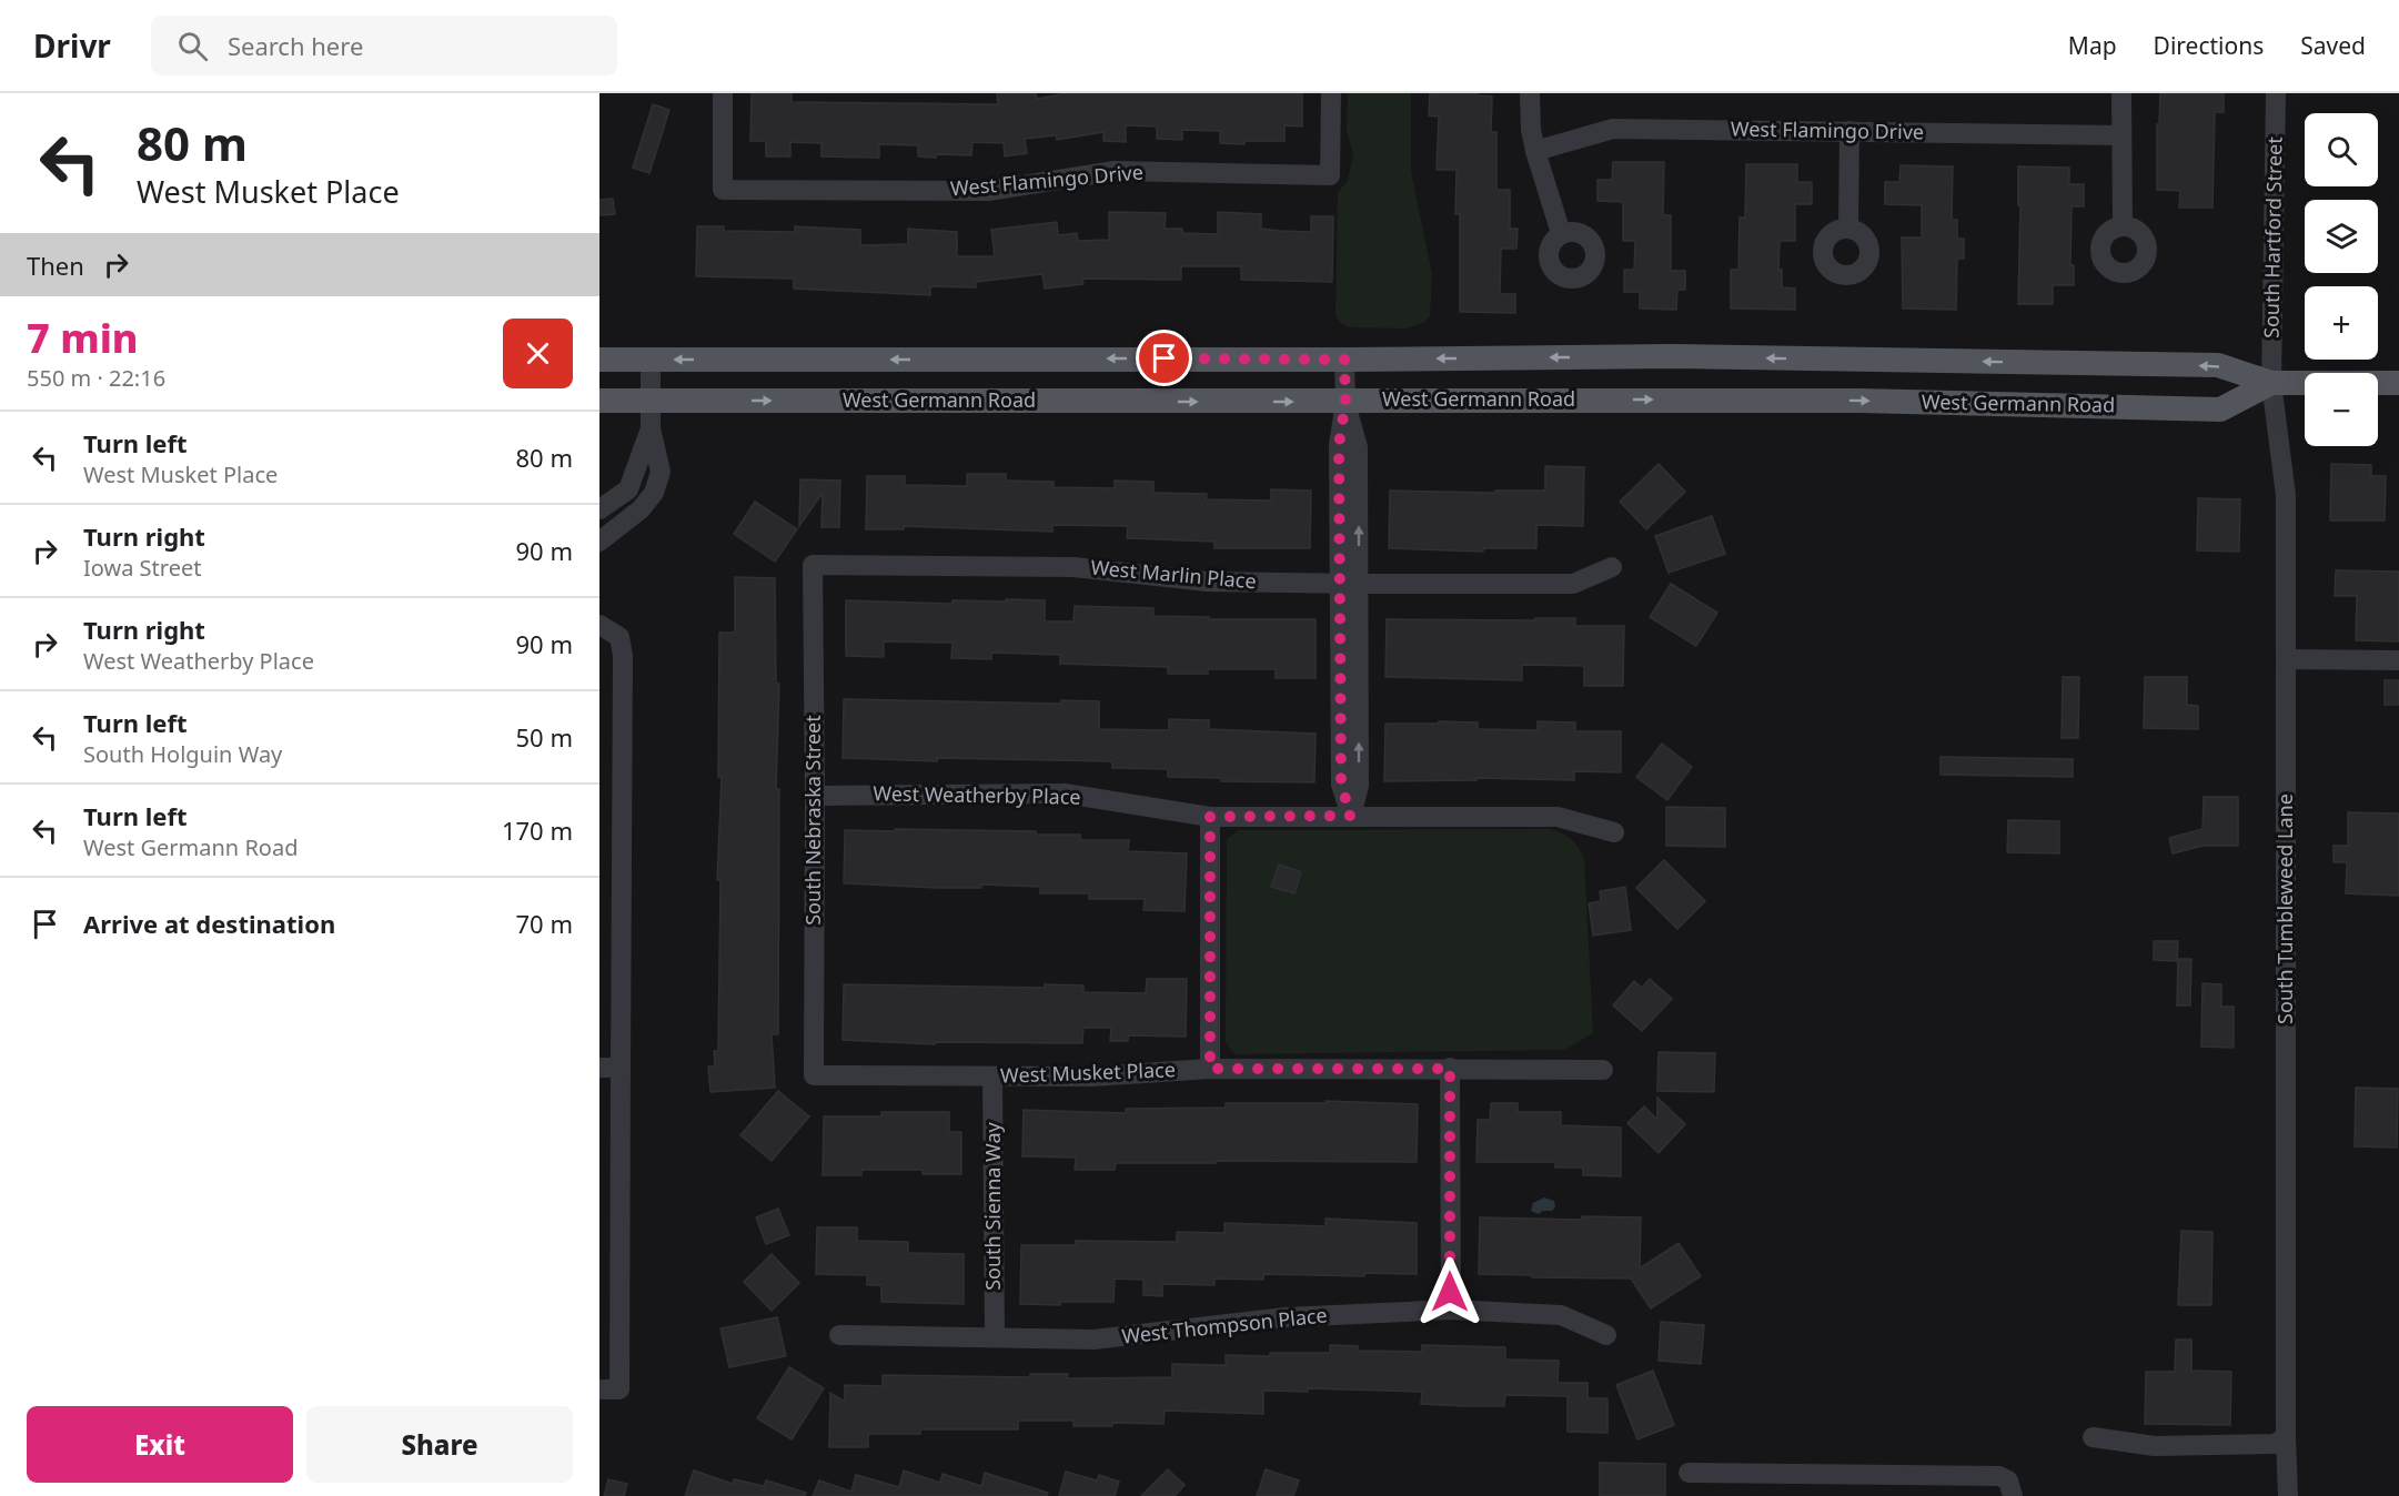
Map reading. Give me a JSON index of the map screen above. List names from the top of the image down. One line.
{"streets":{"main road":["West Germann Road"],"street":["West Flamingo Drive","South Hartford Street","West Marlin Place","West Weatherby Place","South Nebraska Street","South Tumbleweed Lane","West Musket Place","South Sienna Way","West Thompson Place"]},"crossings":[["South Hartford Street","West Germann Road"],["South Hartford Street","South Tumbleweed Lane"],["West Germann Road","South Tumbleweed Lane"],["West Marlin Place","South Nebraska Street"],["West Weatherby Place","South Nebraska Street"],["South Nebraska Street","West Musket Place"],["West Musket Place","South Sienna Way"],["South Sienna Way","West Thompson Place"]],"page":{"header":"Drivr","search":"Search here","nav":["Map","Directions","Saved"],"turn":["80 m","West Musket Place"],"map_buttons":["+","−"],"then":"Then","heading":["7 min","550 m · 22:16"],"list":[{"name":"Turn left","note":"West Musket Place","value":"80 m"},{"name":"Turn right","note":"Iowa Street","value":"90 m"},{"name":"Turn right","note":"West Weatherby Place","value":"90 m"},{"name":"Turn left","note":"South Holguin Way","value":"50 m"},{"name":"Turn left","note":"West Germann Road","value":"170 m"},{"name":"Arrive at destination","value":"70 m"}],"buttons":["Exit","Share"]}}
